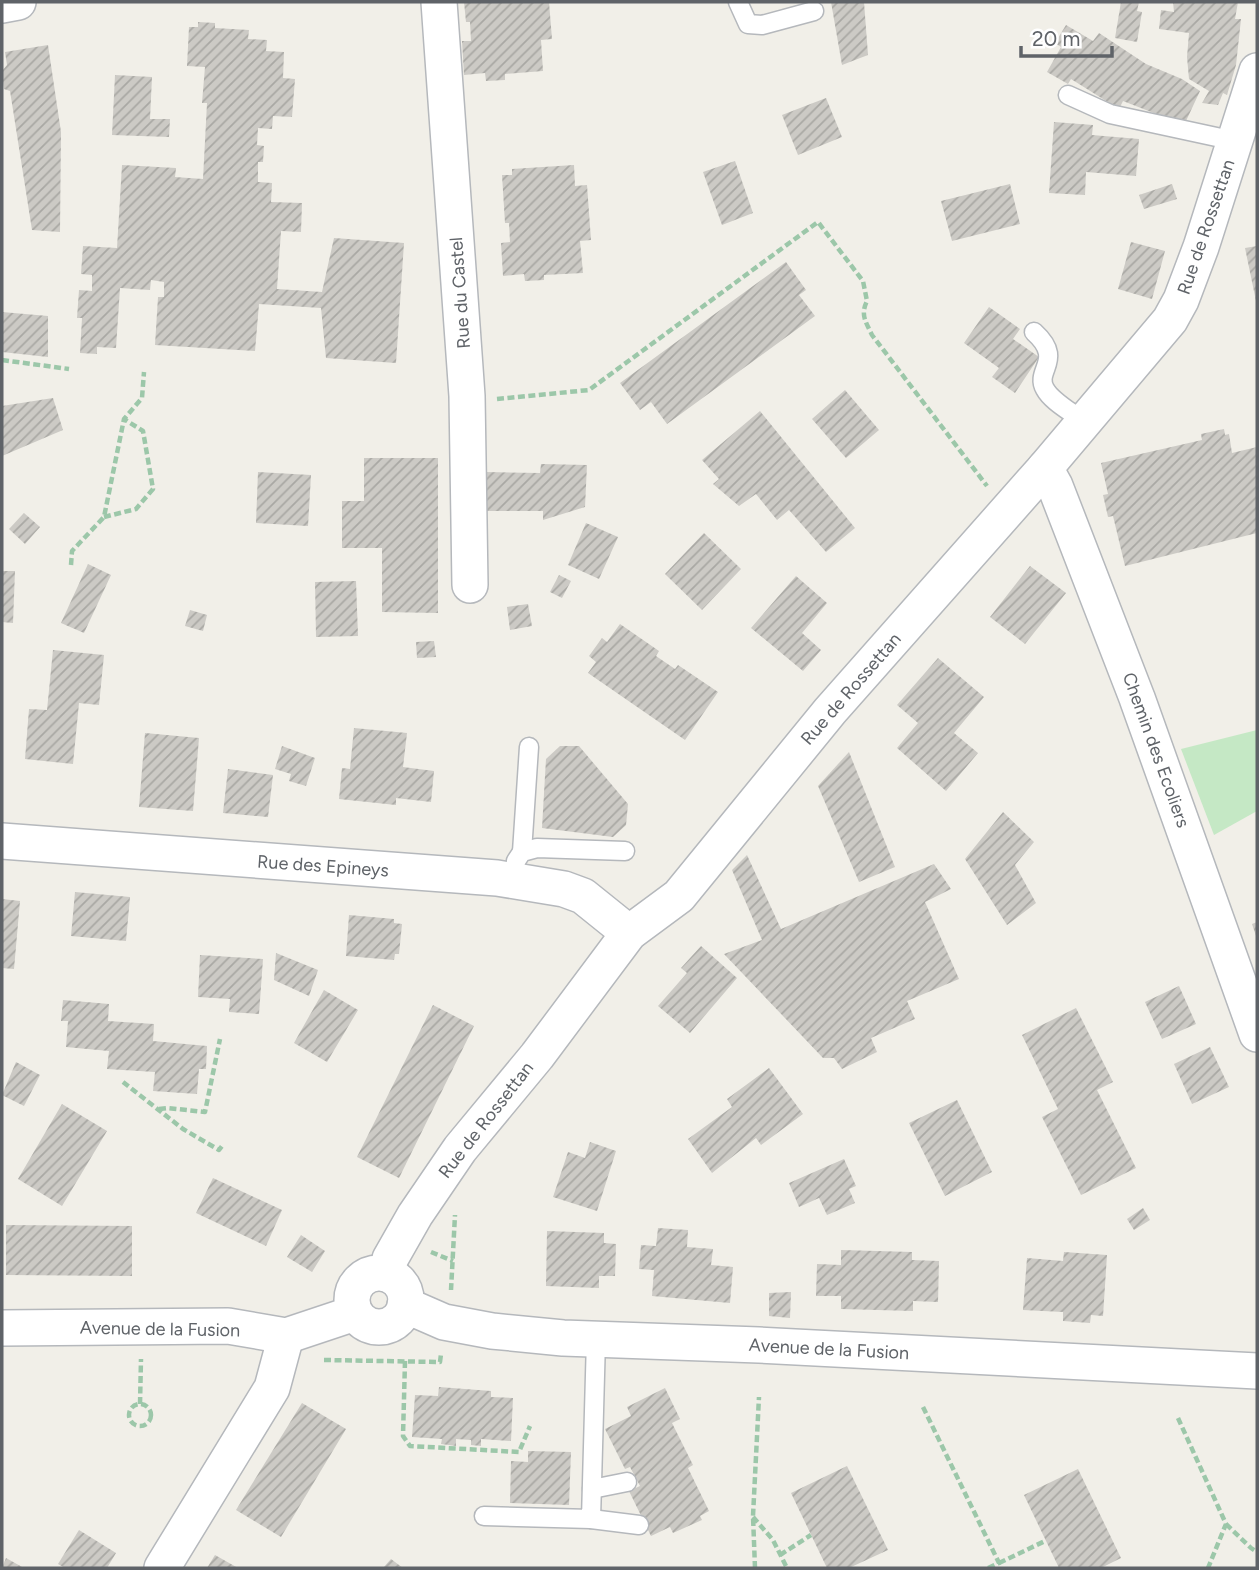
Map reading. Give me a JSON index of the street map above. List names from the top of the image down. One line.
{"streets":{"street":["Rue de Rossettan","Rue du Castel","Chemin des Ecoliers","Rue des Epineys","Avenue de la Fusion"]},"crossings":[["Rue de Rossettan","Chemin des Ecoliers"],["Rue de Rossettan","Rue des Epineys"],["Rue de Rossettan","Avenue de la Fusion"]],"scale_bar":"20 m"}
